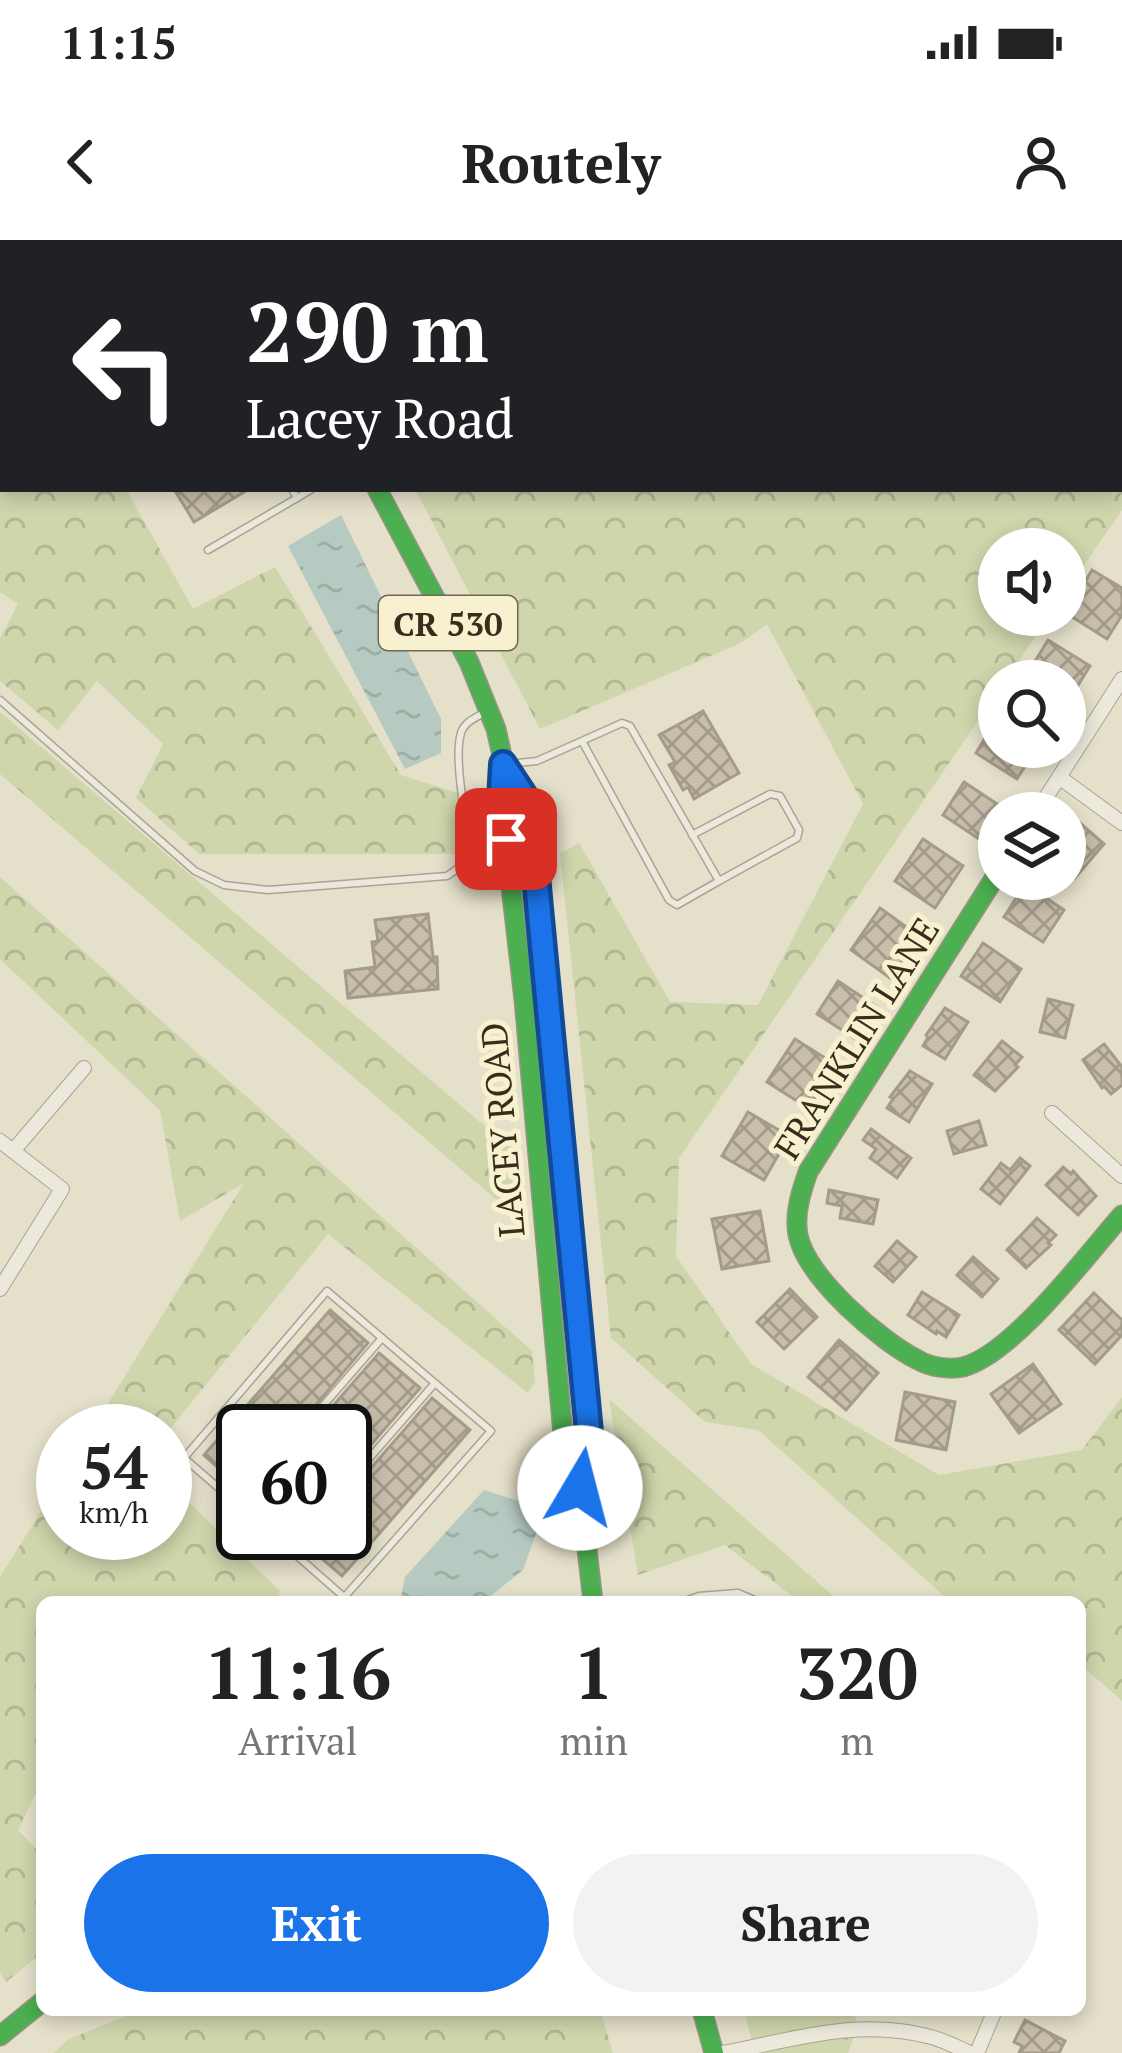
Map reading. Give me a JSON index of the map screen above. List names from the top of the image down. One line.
{"streets":{"main road":["CR 530","FRANKLIN LANE","LACEY ROAD"]},"page":{"status":"11:15","header":"Routely","turn":["290 m","Lacey Road"],"speed":"54 km/h","limit":"60","eta":["11:16","Arrival","1","min","320","m"],"buttons":["Exit","Share"]}}
